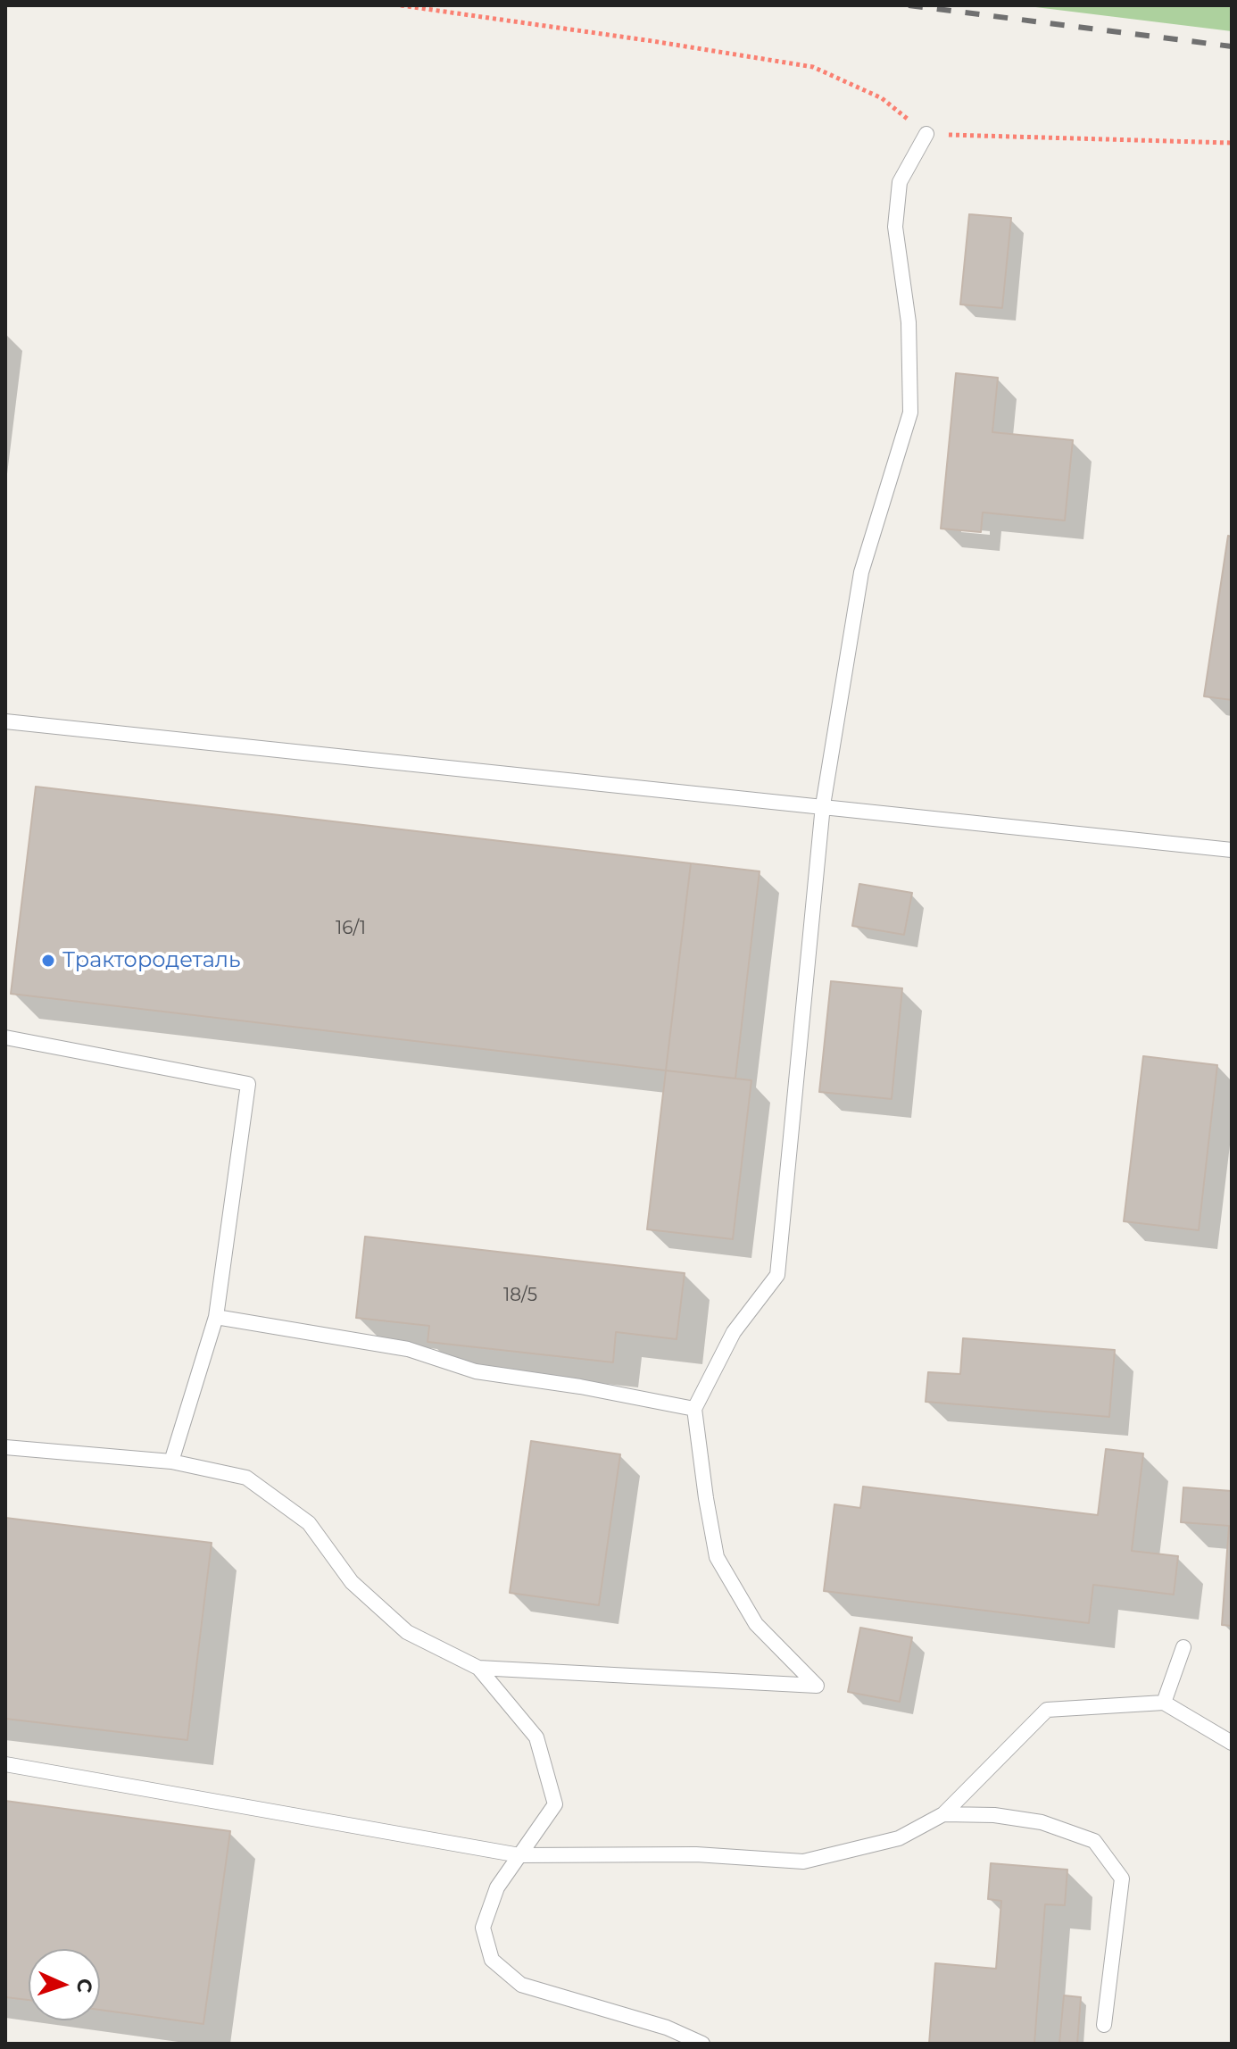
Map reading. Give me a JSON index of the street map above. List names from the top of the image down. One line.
{"places":["Трактородеталь"],"house_numbers":["16/1","18/5"],"north":"right"}
